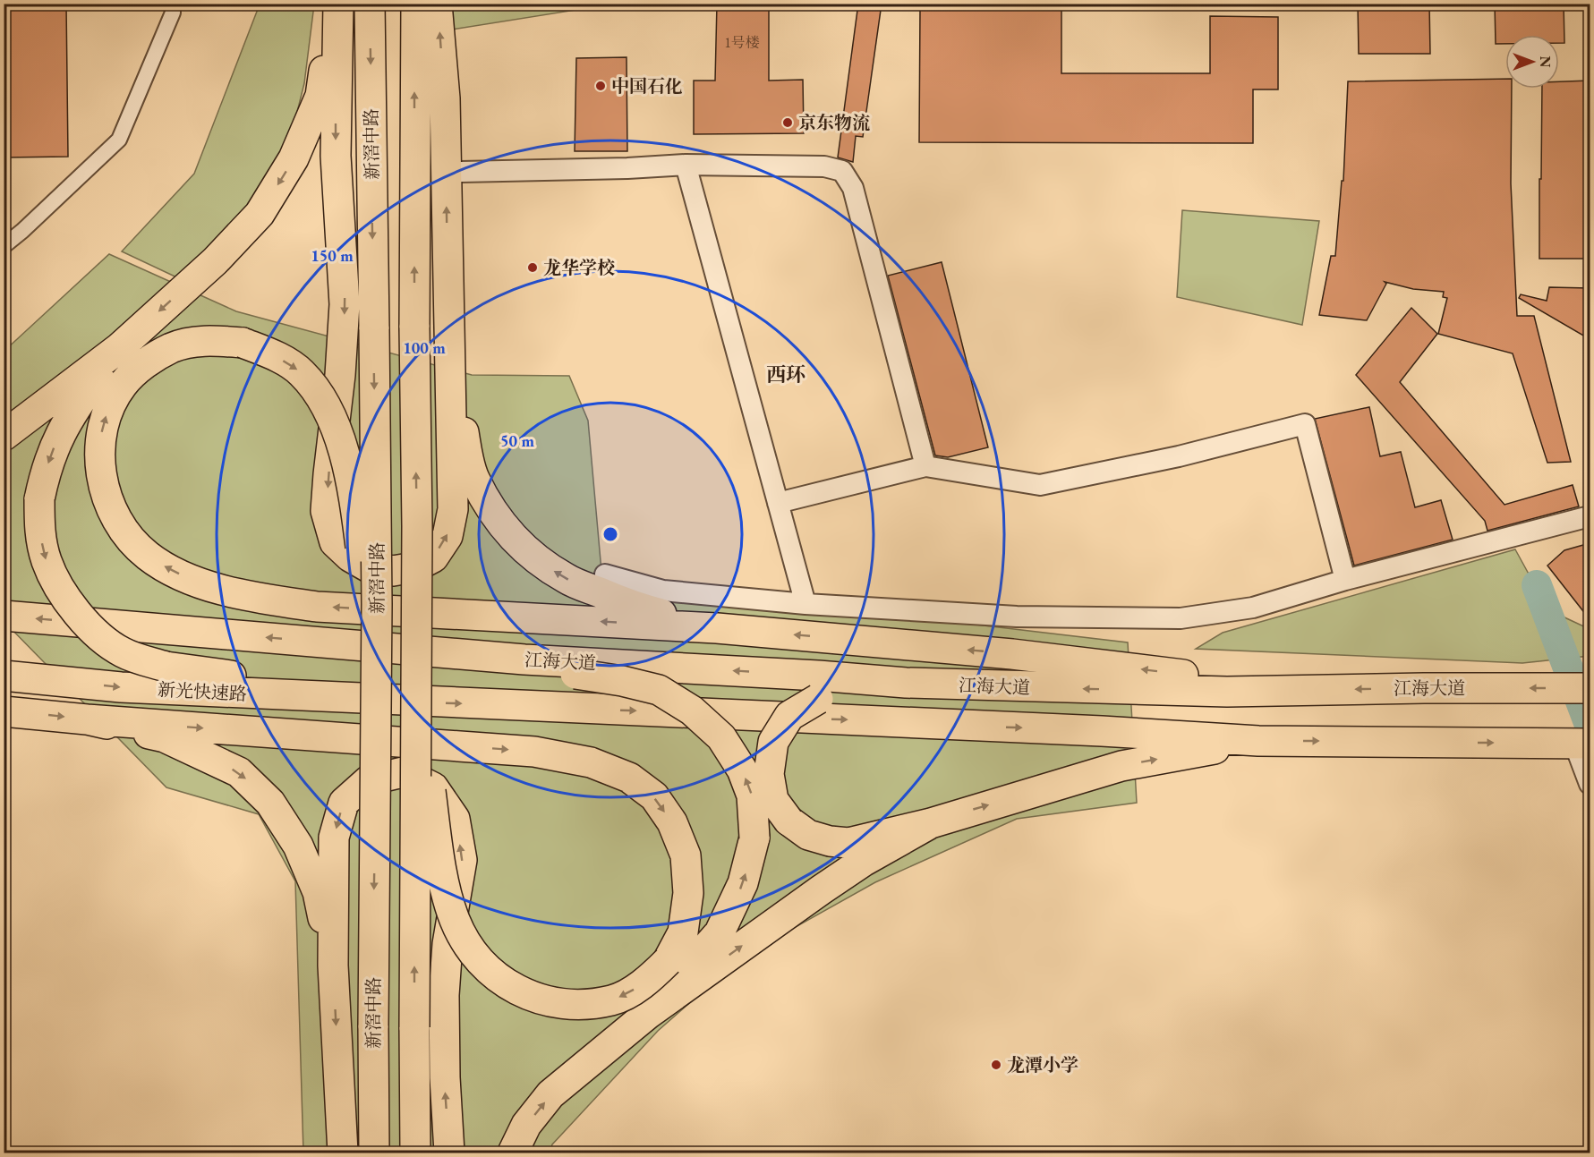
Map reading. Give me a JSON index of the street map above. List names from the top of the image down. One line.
{"streets":{"highway":["新滘中路","江海大道","新光快速路"]},"crossings":[["新滘中路","江海大道"]],"districts":["西环"],"places":["中国石化","京东物流","龙华学校","龙潭小学"],"house_numbers":["1号楼"],"north":"right","rings":["150 m","100 m","50 m"]}
